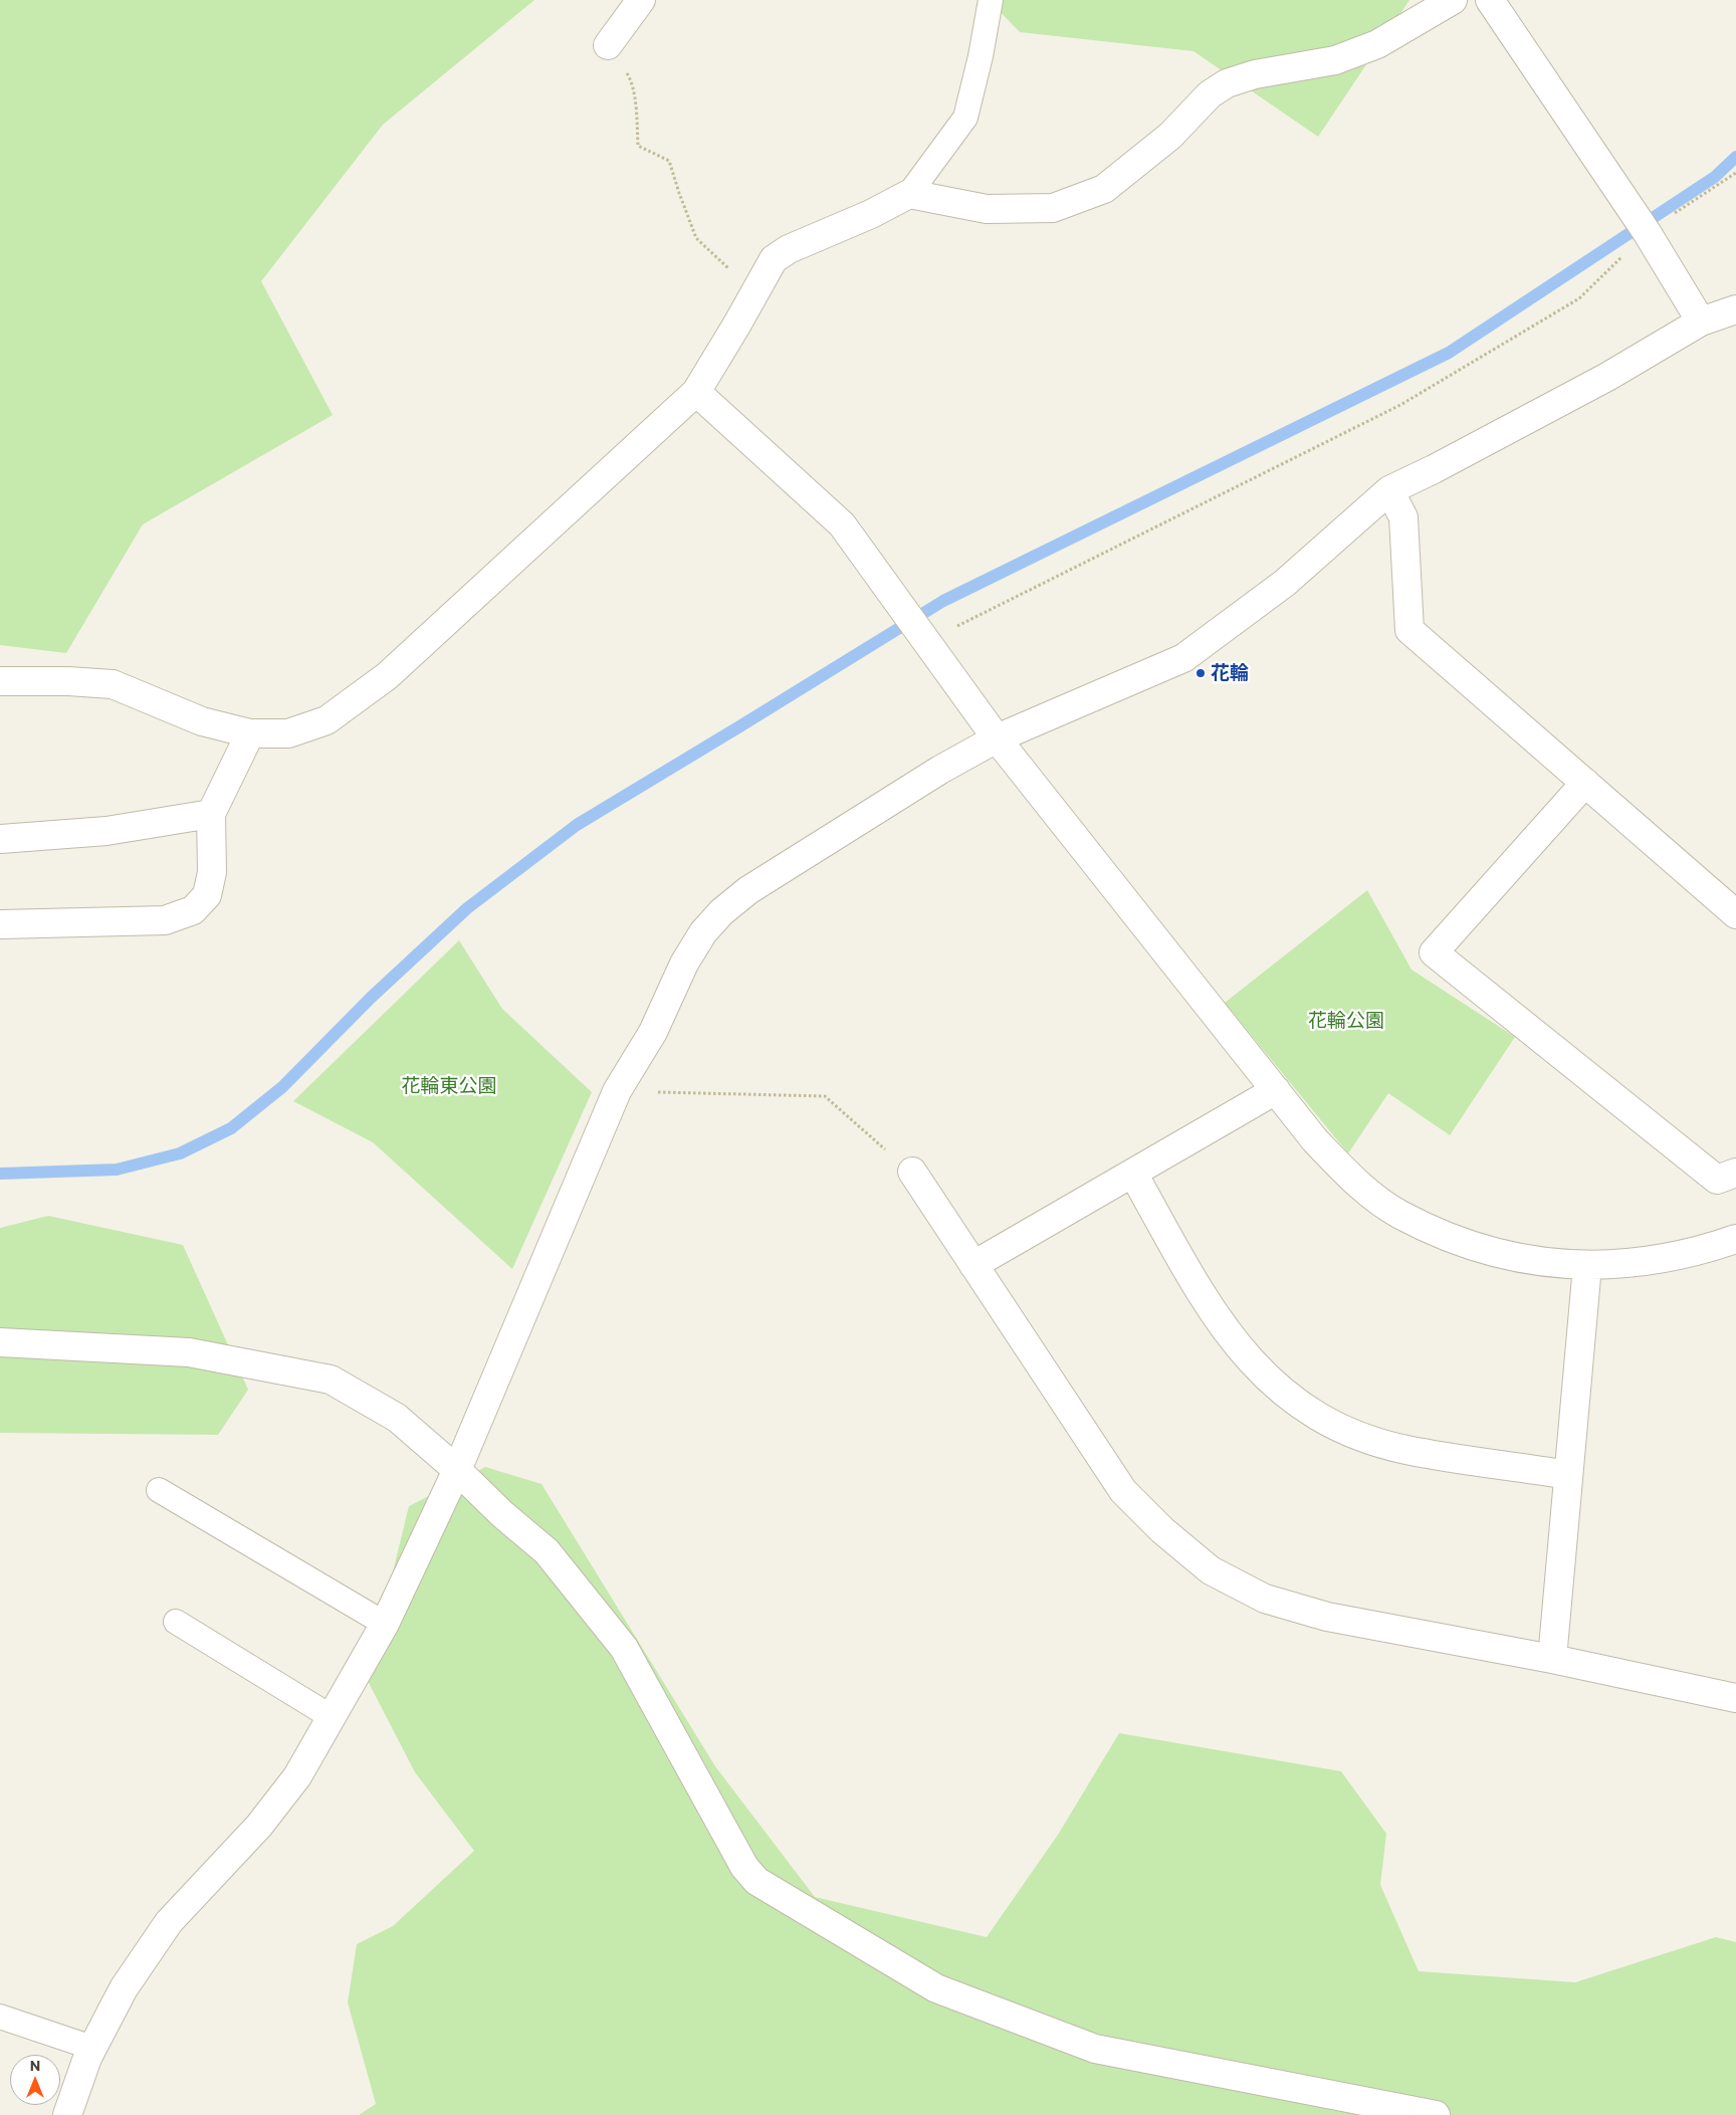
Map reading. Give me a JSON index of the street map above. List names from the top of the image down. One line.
{"parks":["花輪公園","花輪東公園"],"places":["花輪"],"north":"top"}
